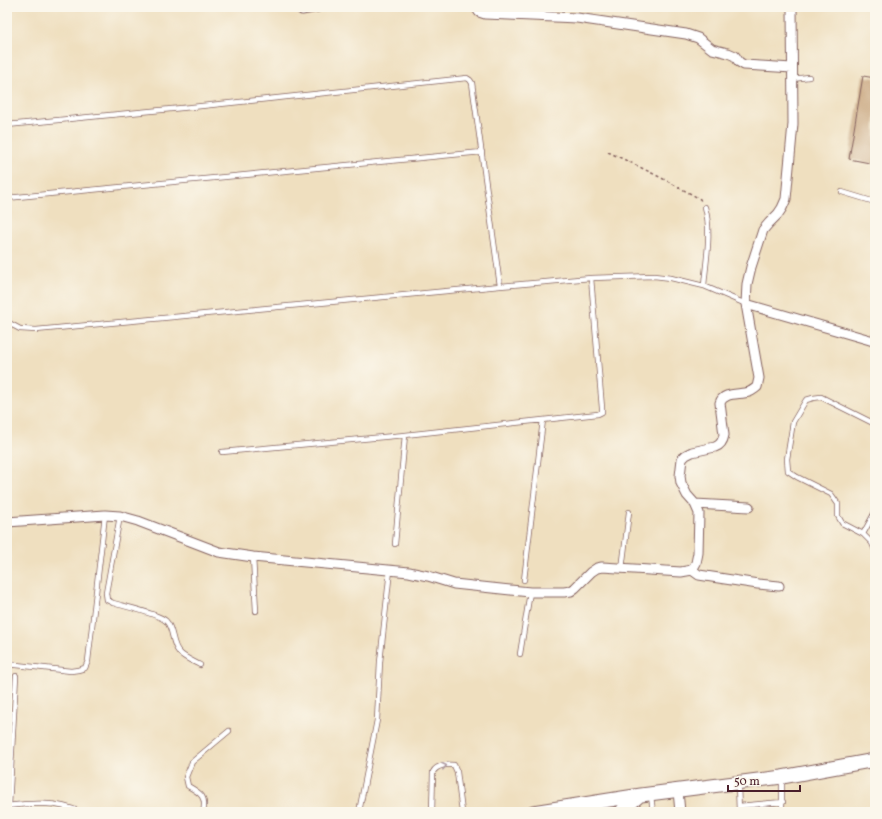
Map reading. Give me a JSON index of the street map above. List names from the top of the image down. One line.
{"scale_bar":"50 m"}
